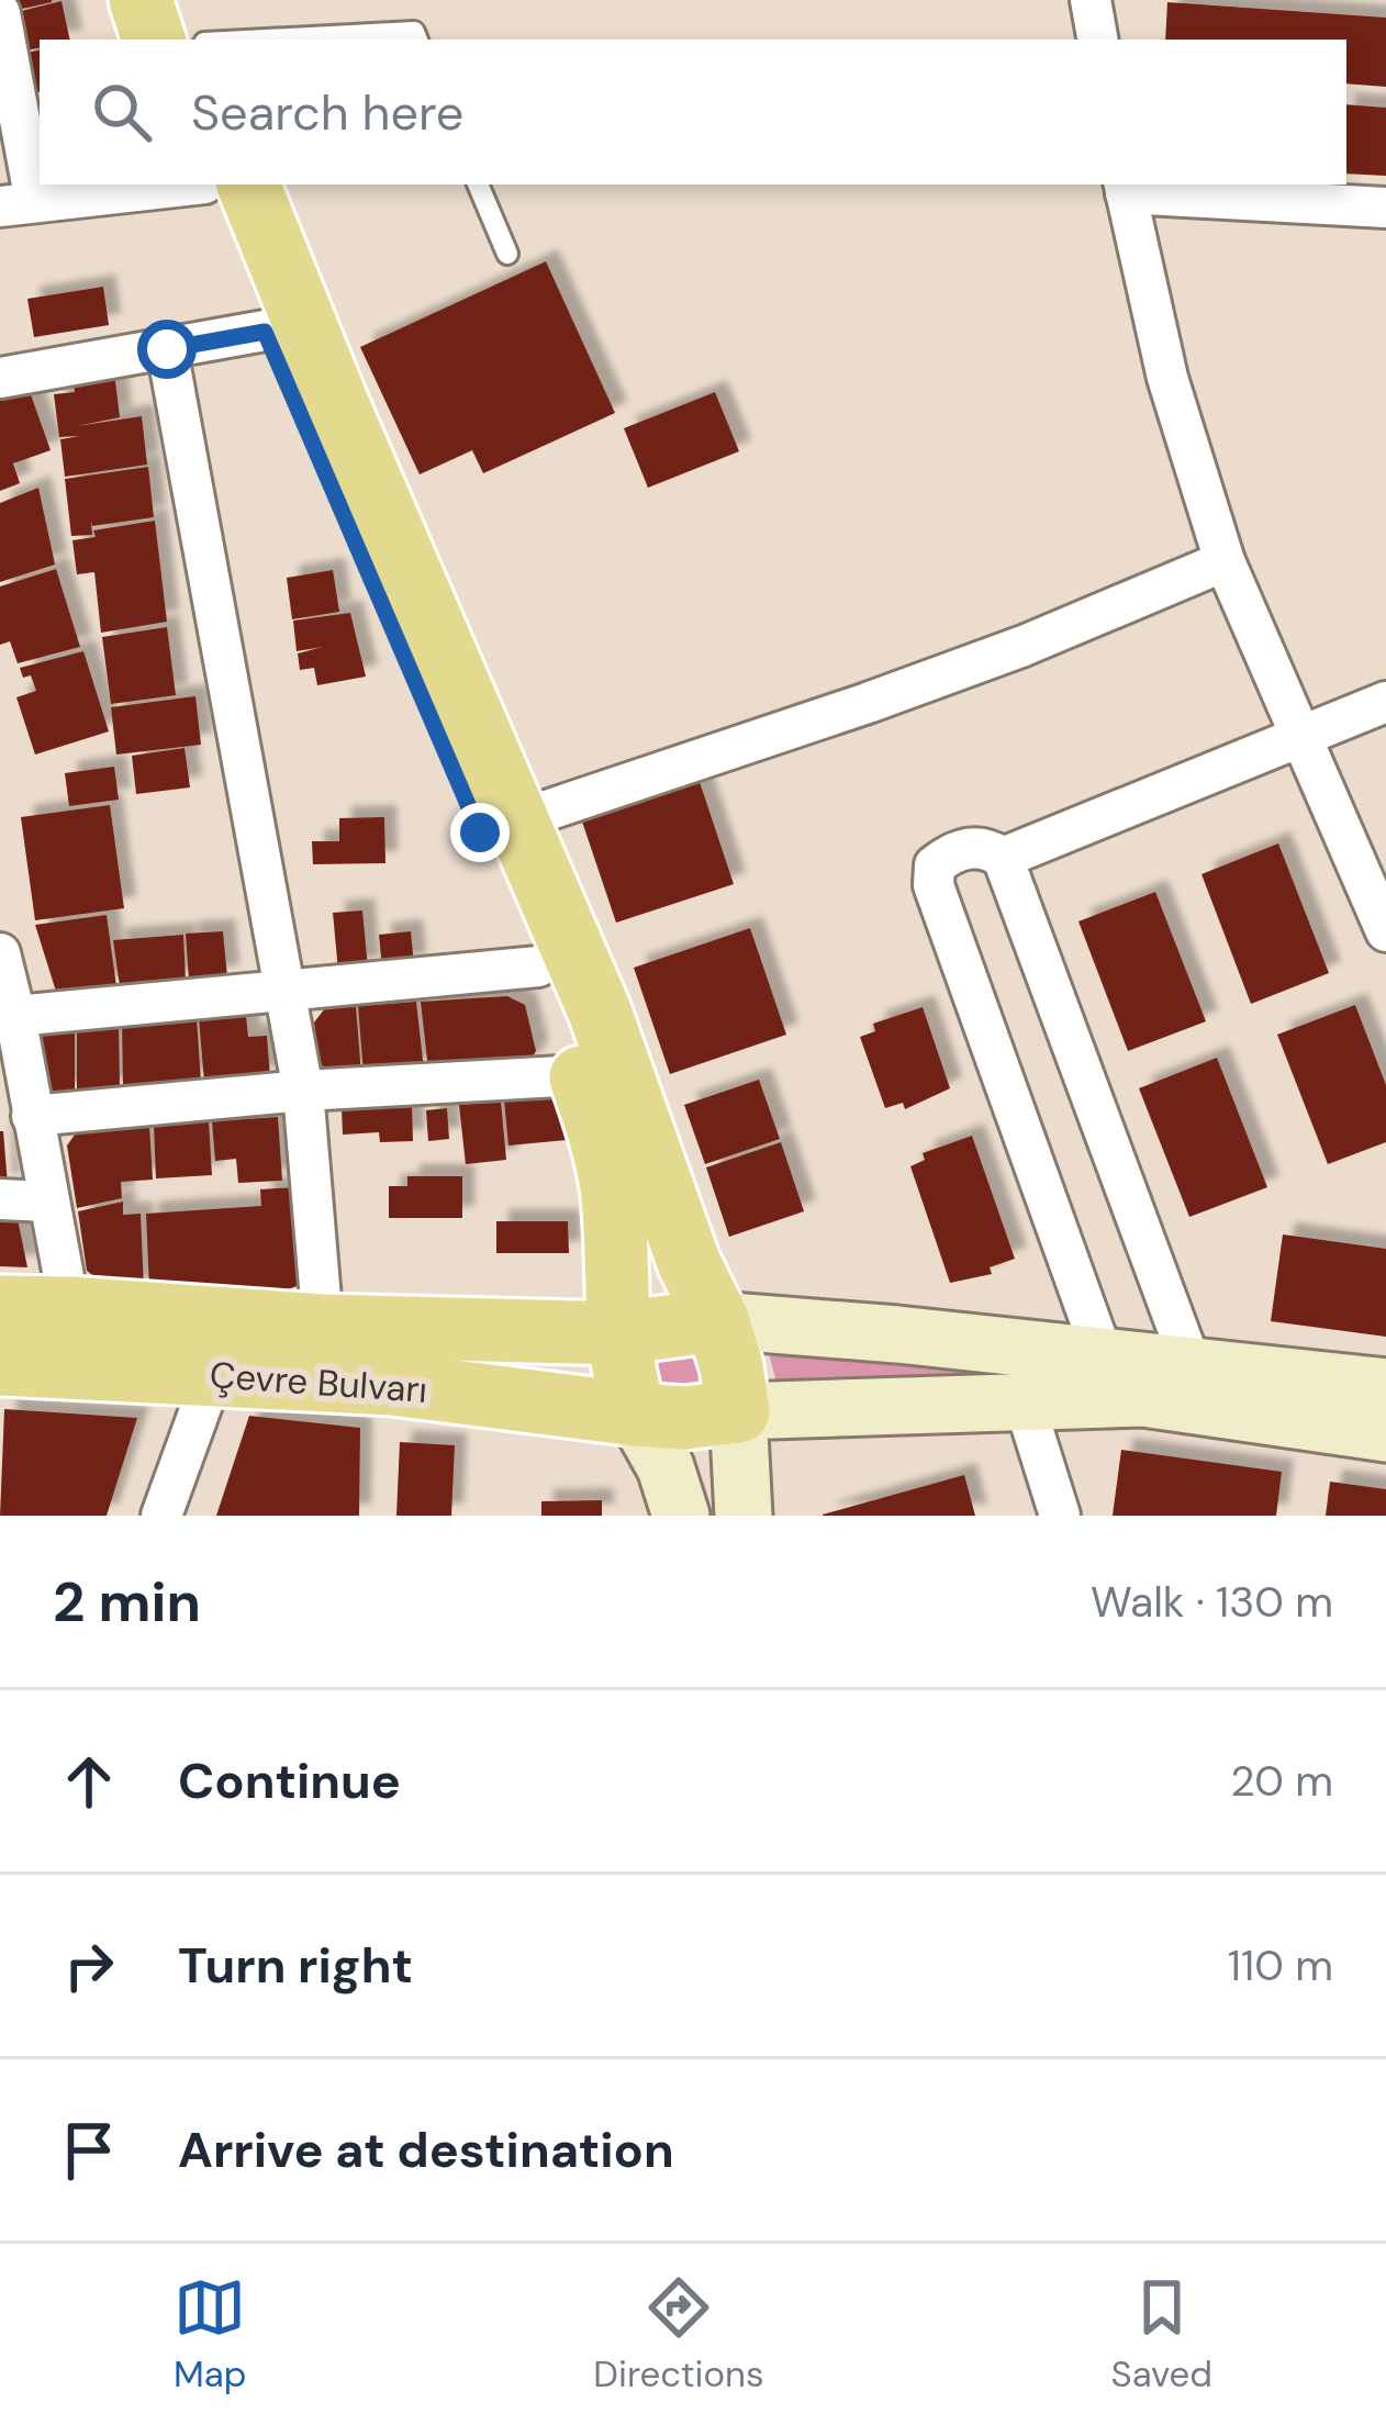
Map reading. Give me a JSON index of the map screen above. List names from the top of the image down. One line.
{"streets":{"main road":["Çevre Bulvarı"]},"page":{"search":"Search here","heading":["2 min","Walk · 130 m"],"list":[["Continue","20 m"],["Turn right","110 m"],"Arrive at destination"],"nav":["Map","Directions","Saved"]}}
